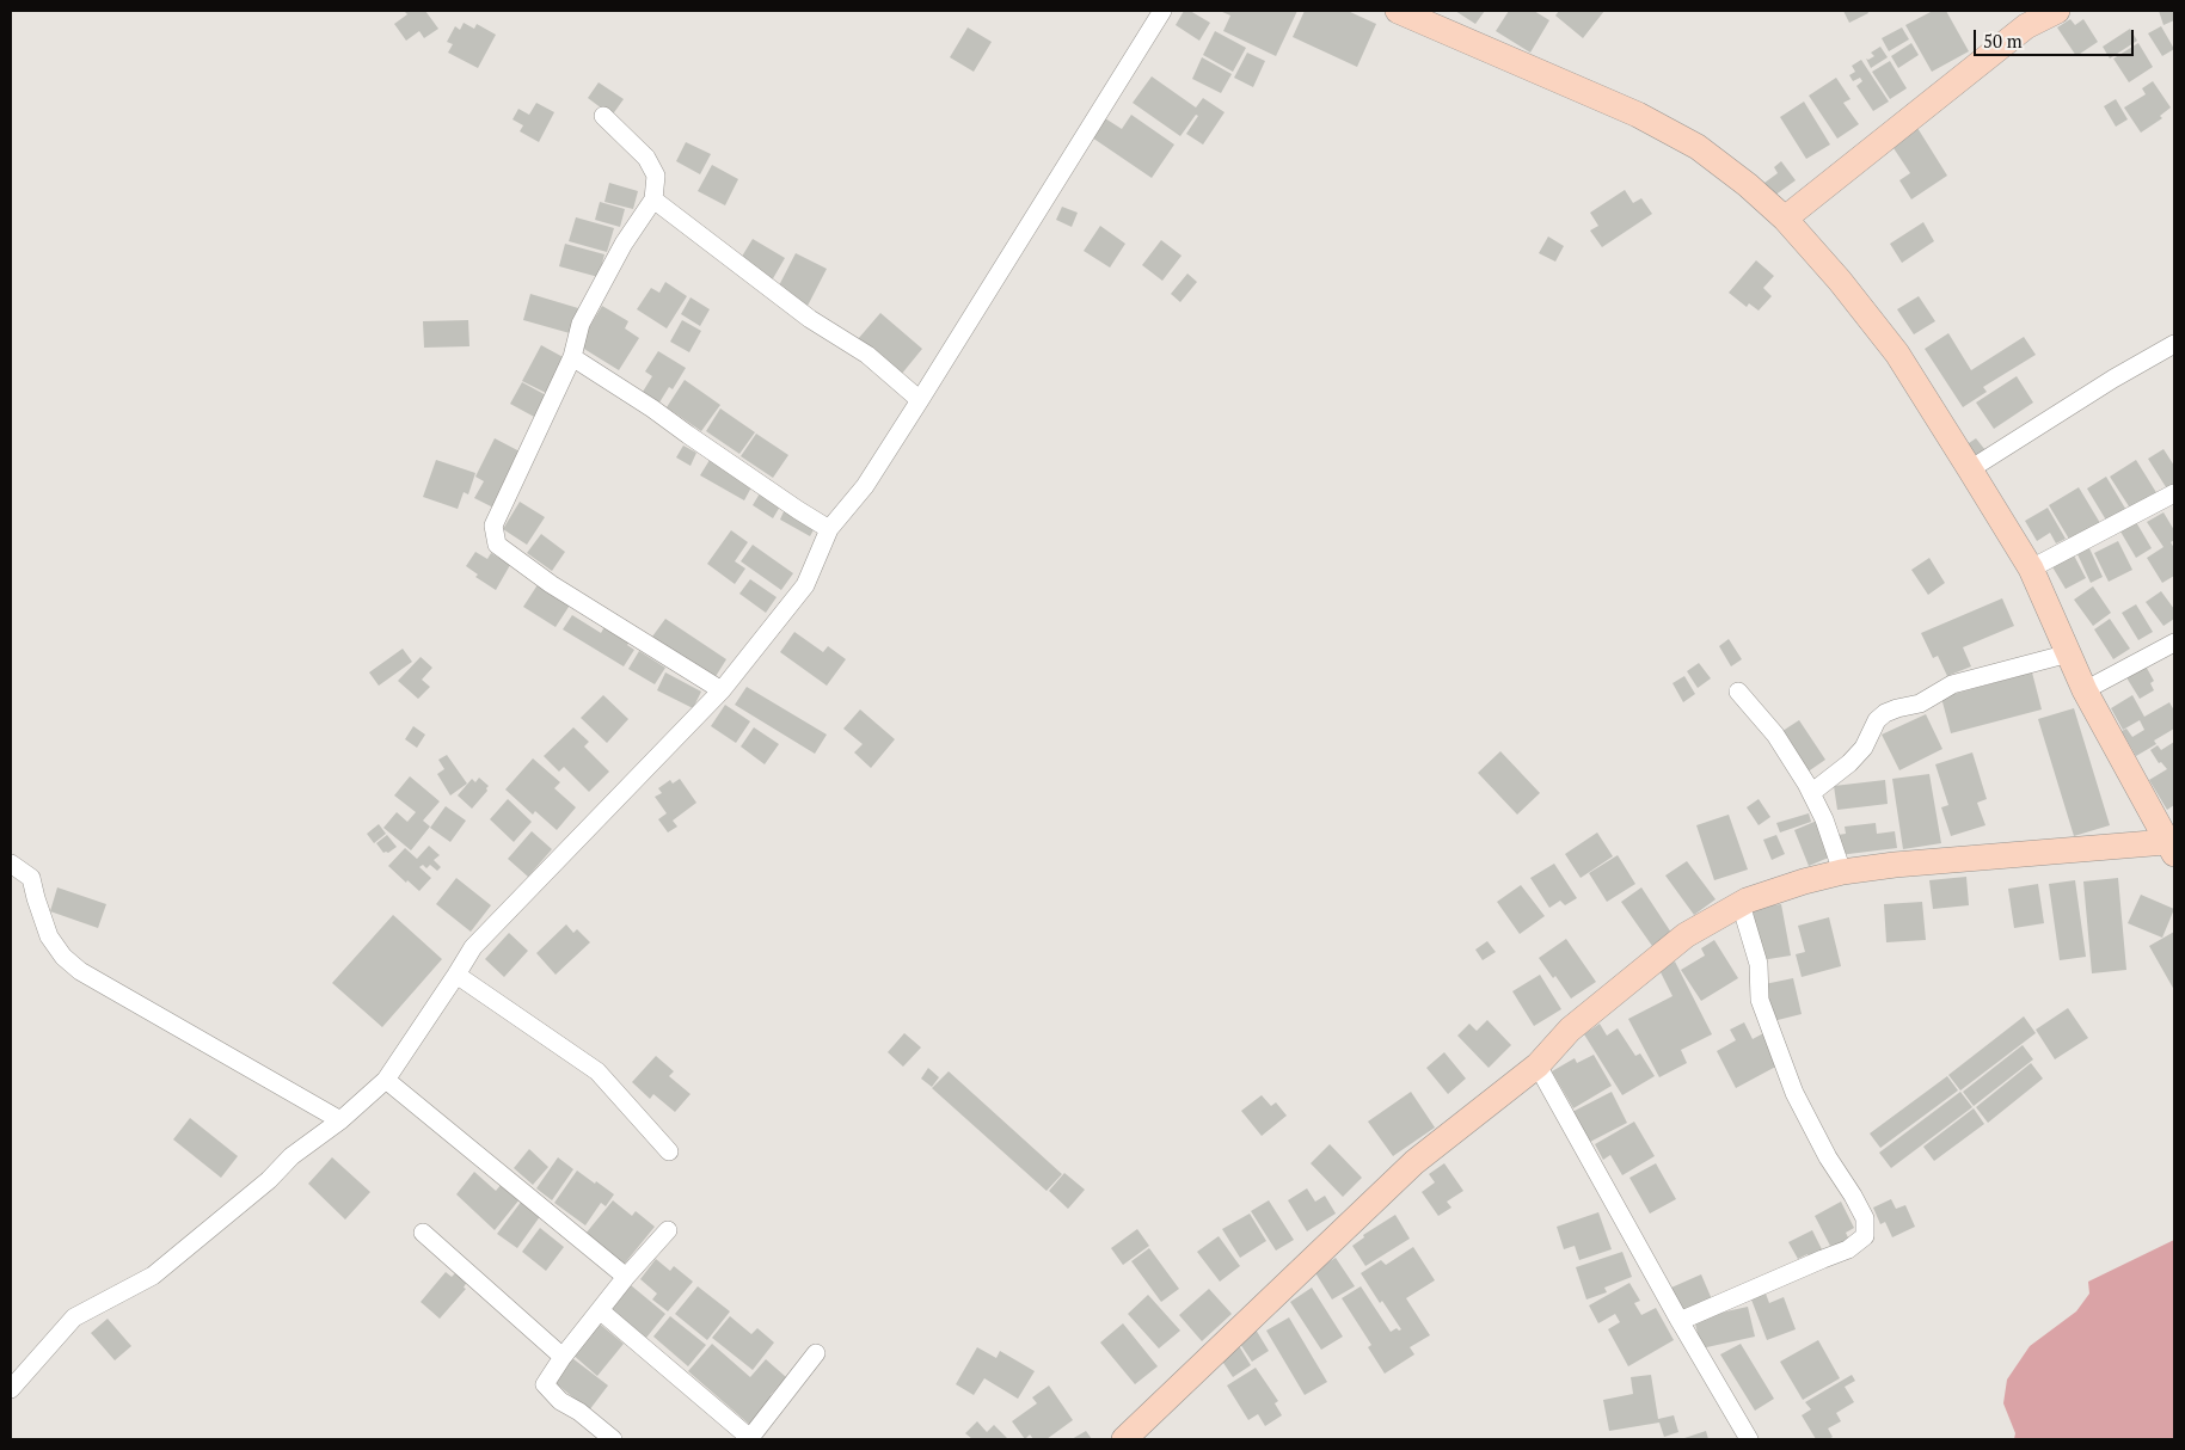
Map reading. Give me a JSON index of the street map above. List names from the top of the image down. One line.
{"scale_bar":"50 m"}
